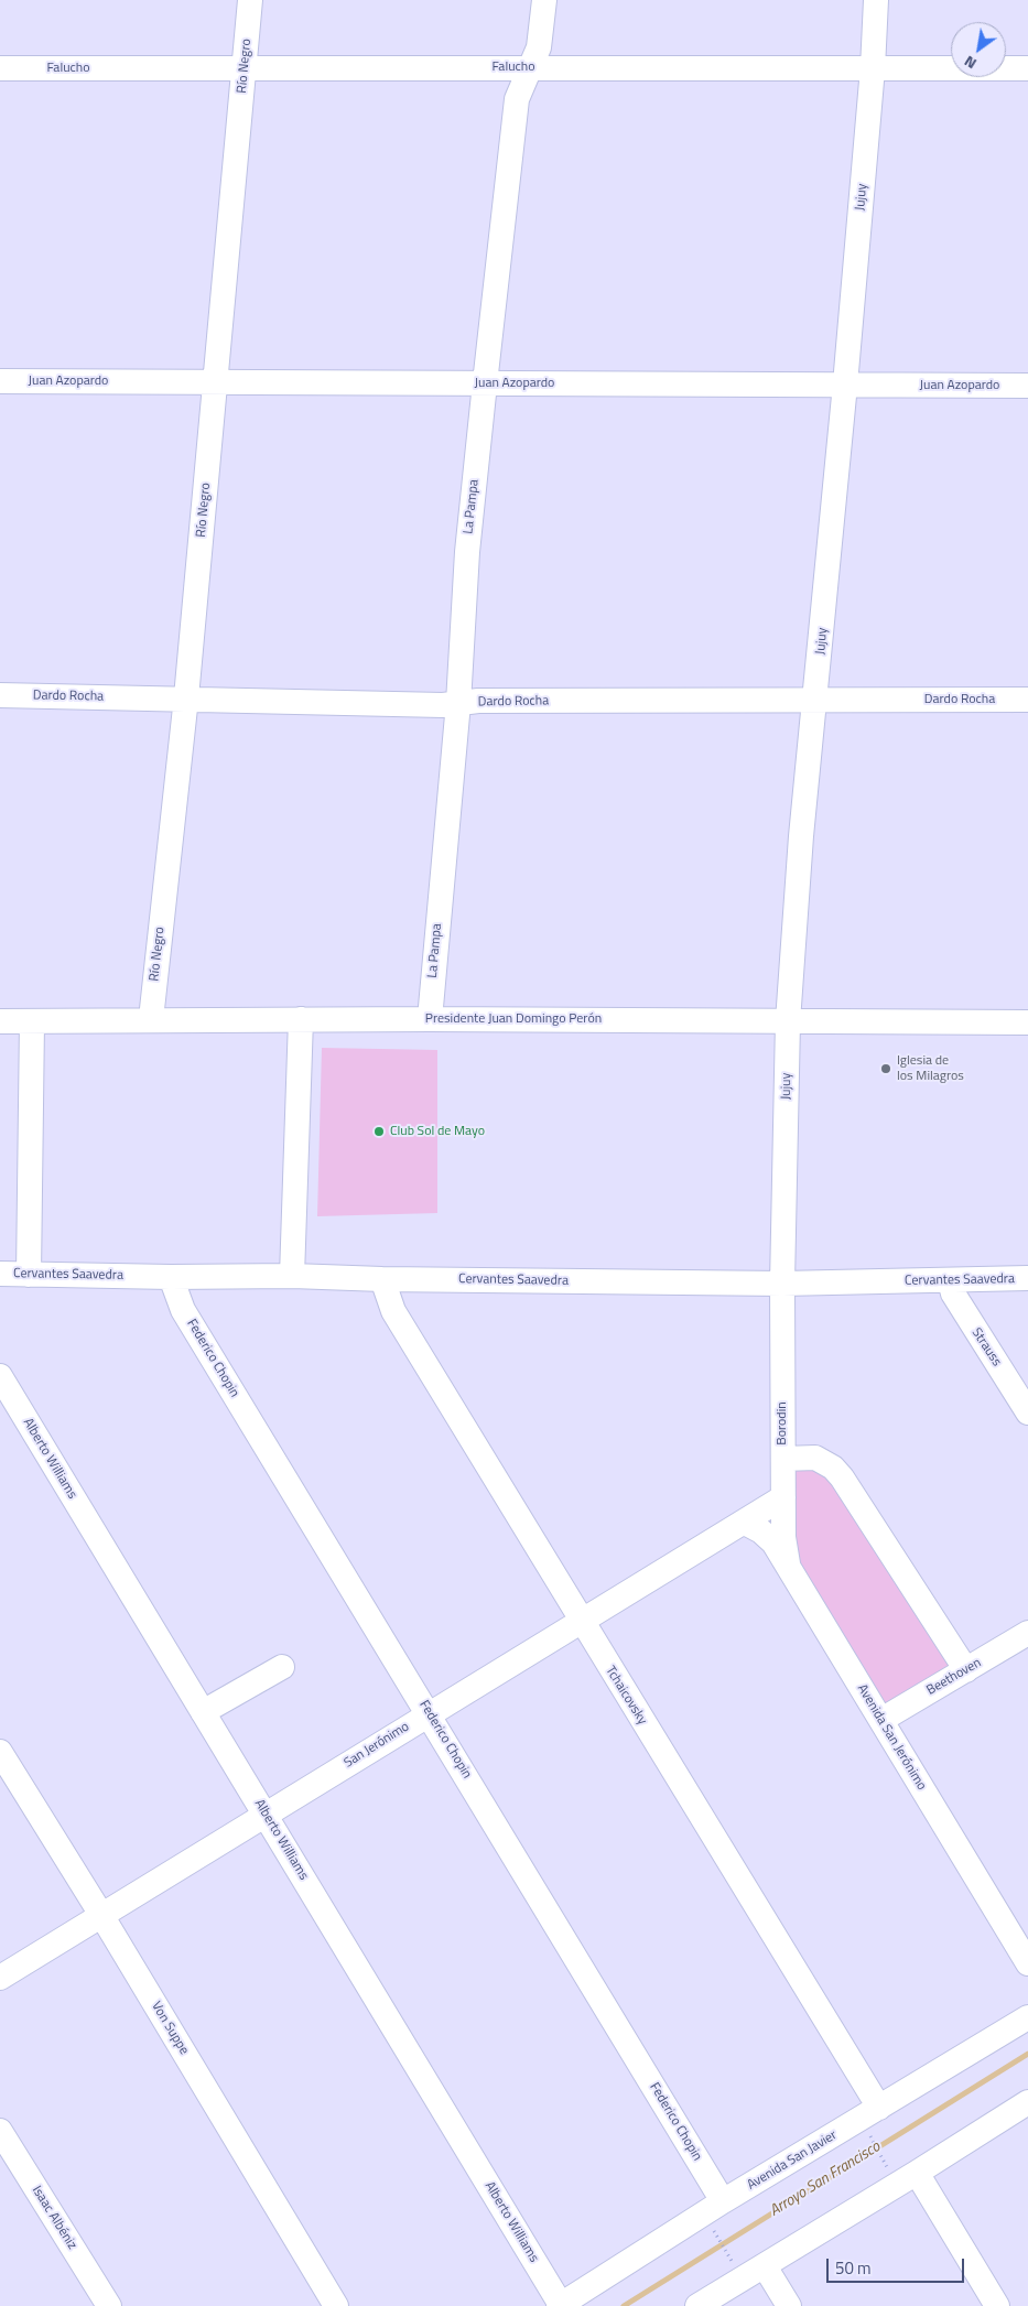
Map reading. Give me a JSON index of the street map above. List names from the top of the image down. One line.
{"streets":{"street":["Río Negro","Falucho","Jujuy","Juan Azopardo","La Pampa","Dardo Rocha","Presidente Juan Domingo Perón","Cervantes Saavedra","Strauss","Federico Chopin","Borodin","Alberto Williams","Beethoven","Tchaicovsky","Avenida San Jerónimo","San Jerónimo","Von Suppe","Avenida San Javier","Isaac Albéniz"]},"crossings":[["Río Negro","Falucho"],["Río Negro","Juan Azopardo"],["Río Negro","Dardo Rocha"],["Río Negro","Presidente Juan Domingo Perón"],["Falucho","Jujuy"],["Falucho","La Pampa"],["Jujuy","Juan Azopardo"],["Jujuy","Dardo Rocha"],["Jujuy","Presidente Juan Domingo Perón"],["Jujuy","Cervantes Saavedra"],["Jujuy","Borodin"],["Juan Azopardo","La Pampa"],["La Pampa","Dardo Rocha"],["La Pampa","Presidente Juan Domingo Perón"],["Cervantes Saavedra","Strauss"],["Cervantes Saavedra","Federico Chopin"],["Cervantes Saavedra","Borodin"],["Cervantes Saavedra","Tchaicovsky"],["Federico Chopin","San Jerónimo"],["Federico Chopin","Avenida San Javier"],["Borodin","Avenida San Jerónimo"],["Borodin","San Jerónimo"],["Alberto Williams","San Jerónimo"],["Alberto Williams","Avenida San Javier"],["Beethoven","Avenida San Jerónimo"],["Tchaicovsky","San Jerónimo"],["Tchaicovsky","Avenida San Javier"],["Avenida San Jerónimo","San Jerónimo"],["San Jerónimo","Von Suppe"]],"water":["Arroyo San Francisco"],"places":["Iglesia de los Milagros","Club Sol de Mayo"],"scale_bar":"50 m","north":"bottom left"}
